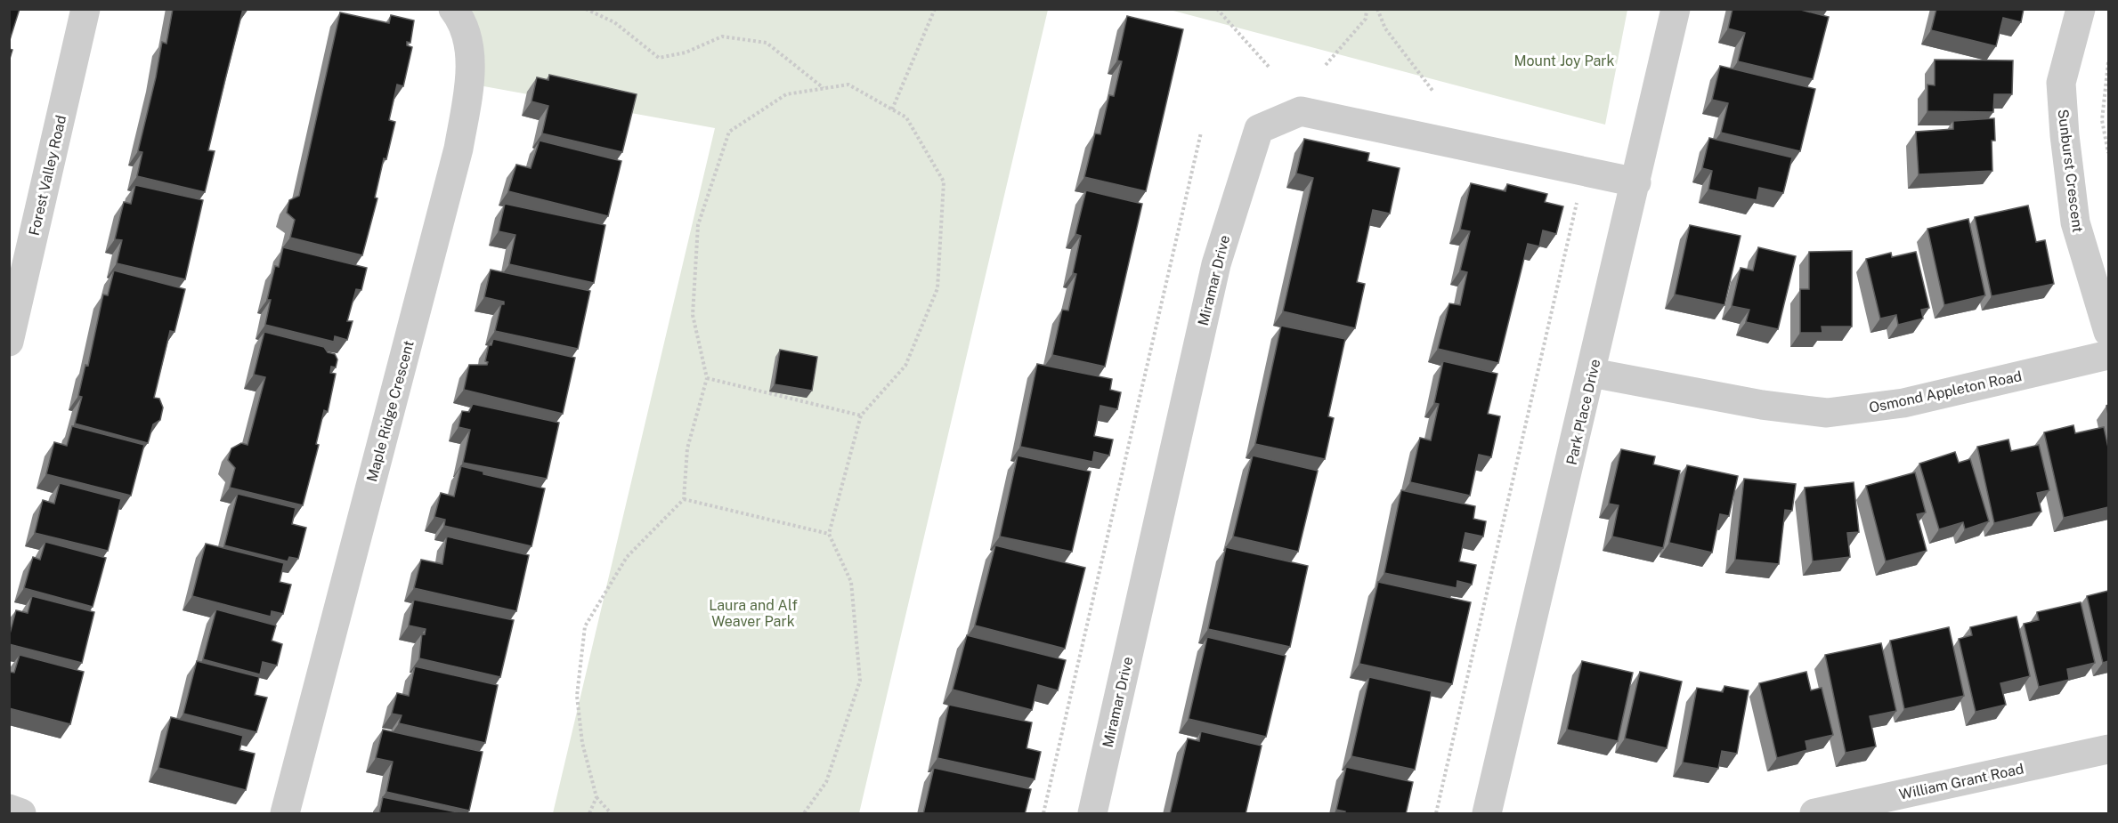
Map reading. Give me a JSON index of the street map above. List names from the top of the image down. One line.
{"streets":{"street":["Sunburst Crescent","Forest Valley Road","Miramar Drive","Osmond Appleton Road","Maple Ridge Crescent","Park Place Drive","William Grant Road"]},"crossings":[["Miramar Drive","Park Place Drive"],["Osmond Appleton Road","Park Place Drive"]],"parks":["Mount Joy Park","Laura and Alf Weaver Park"]}
